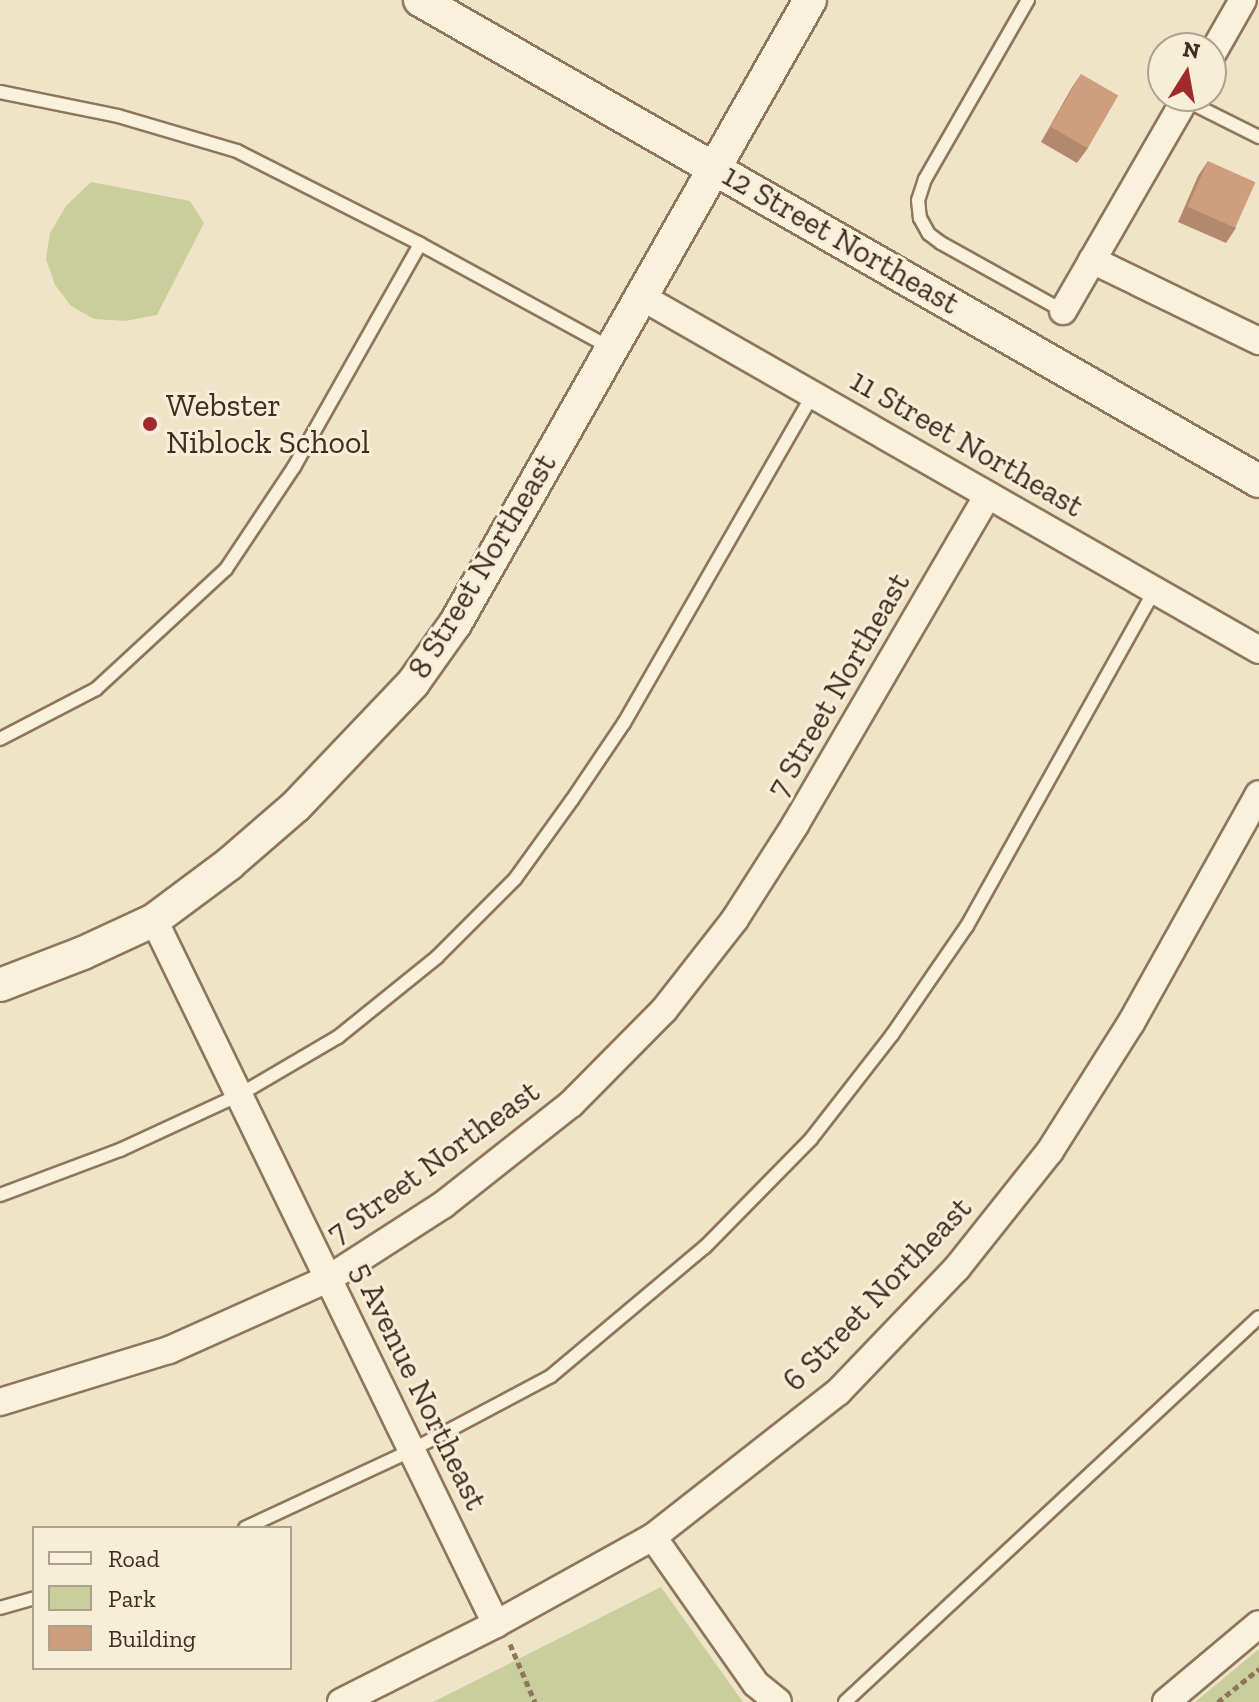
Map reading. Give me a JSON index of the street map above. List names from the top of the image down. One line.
{"streets":{"street":["12 Street Northeast","11 Street Northeast","8 Street Northeast","7 Street Northeast","6 Street Northeast","5 Avenue Northeast"]},"crossings":[["12 Street Northeast","8 Street Northeast"],["11 Street Northeast","8 Street Northeast"],["11 Street Northeast","7 Street Northeast"],["8 Street Northeast","5 Avenue Northeast"],["7 Street Northeast","5 Avenue Northeast"],["6 Street Northeast","5 Avenue Northeast"]],"places":["Webster Niblock School"],"legend":["Road","Park","Building"],"north":"top"}
